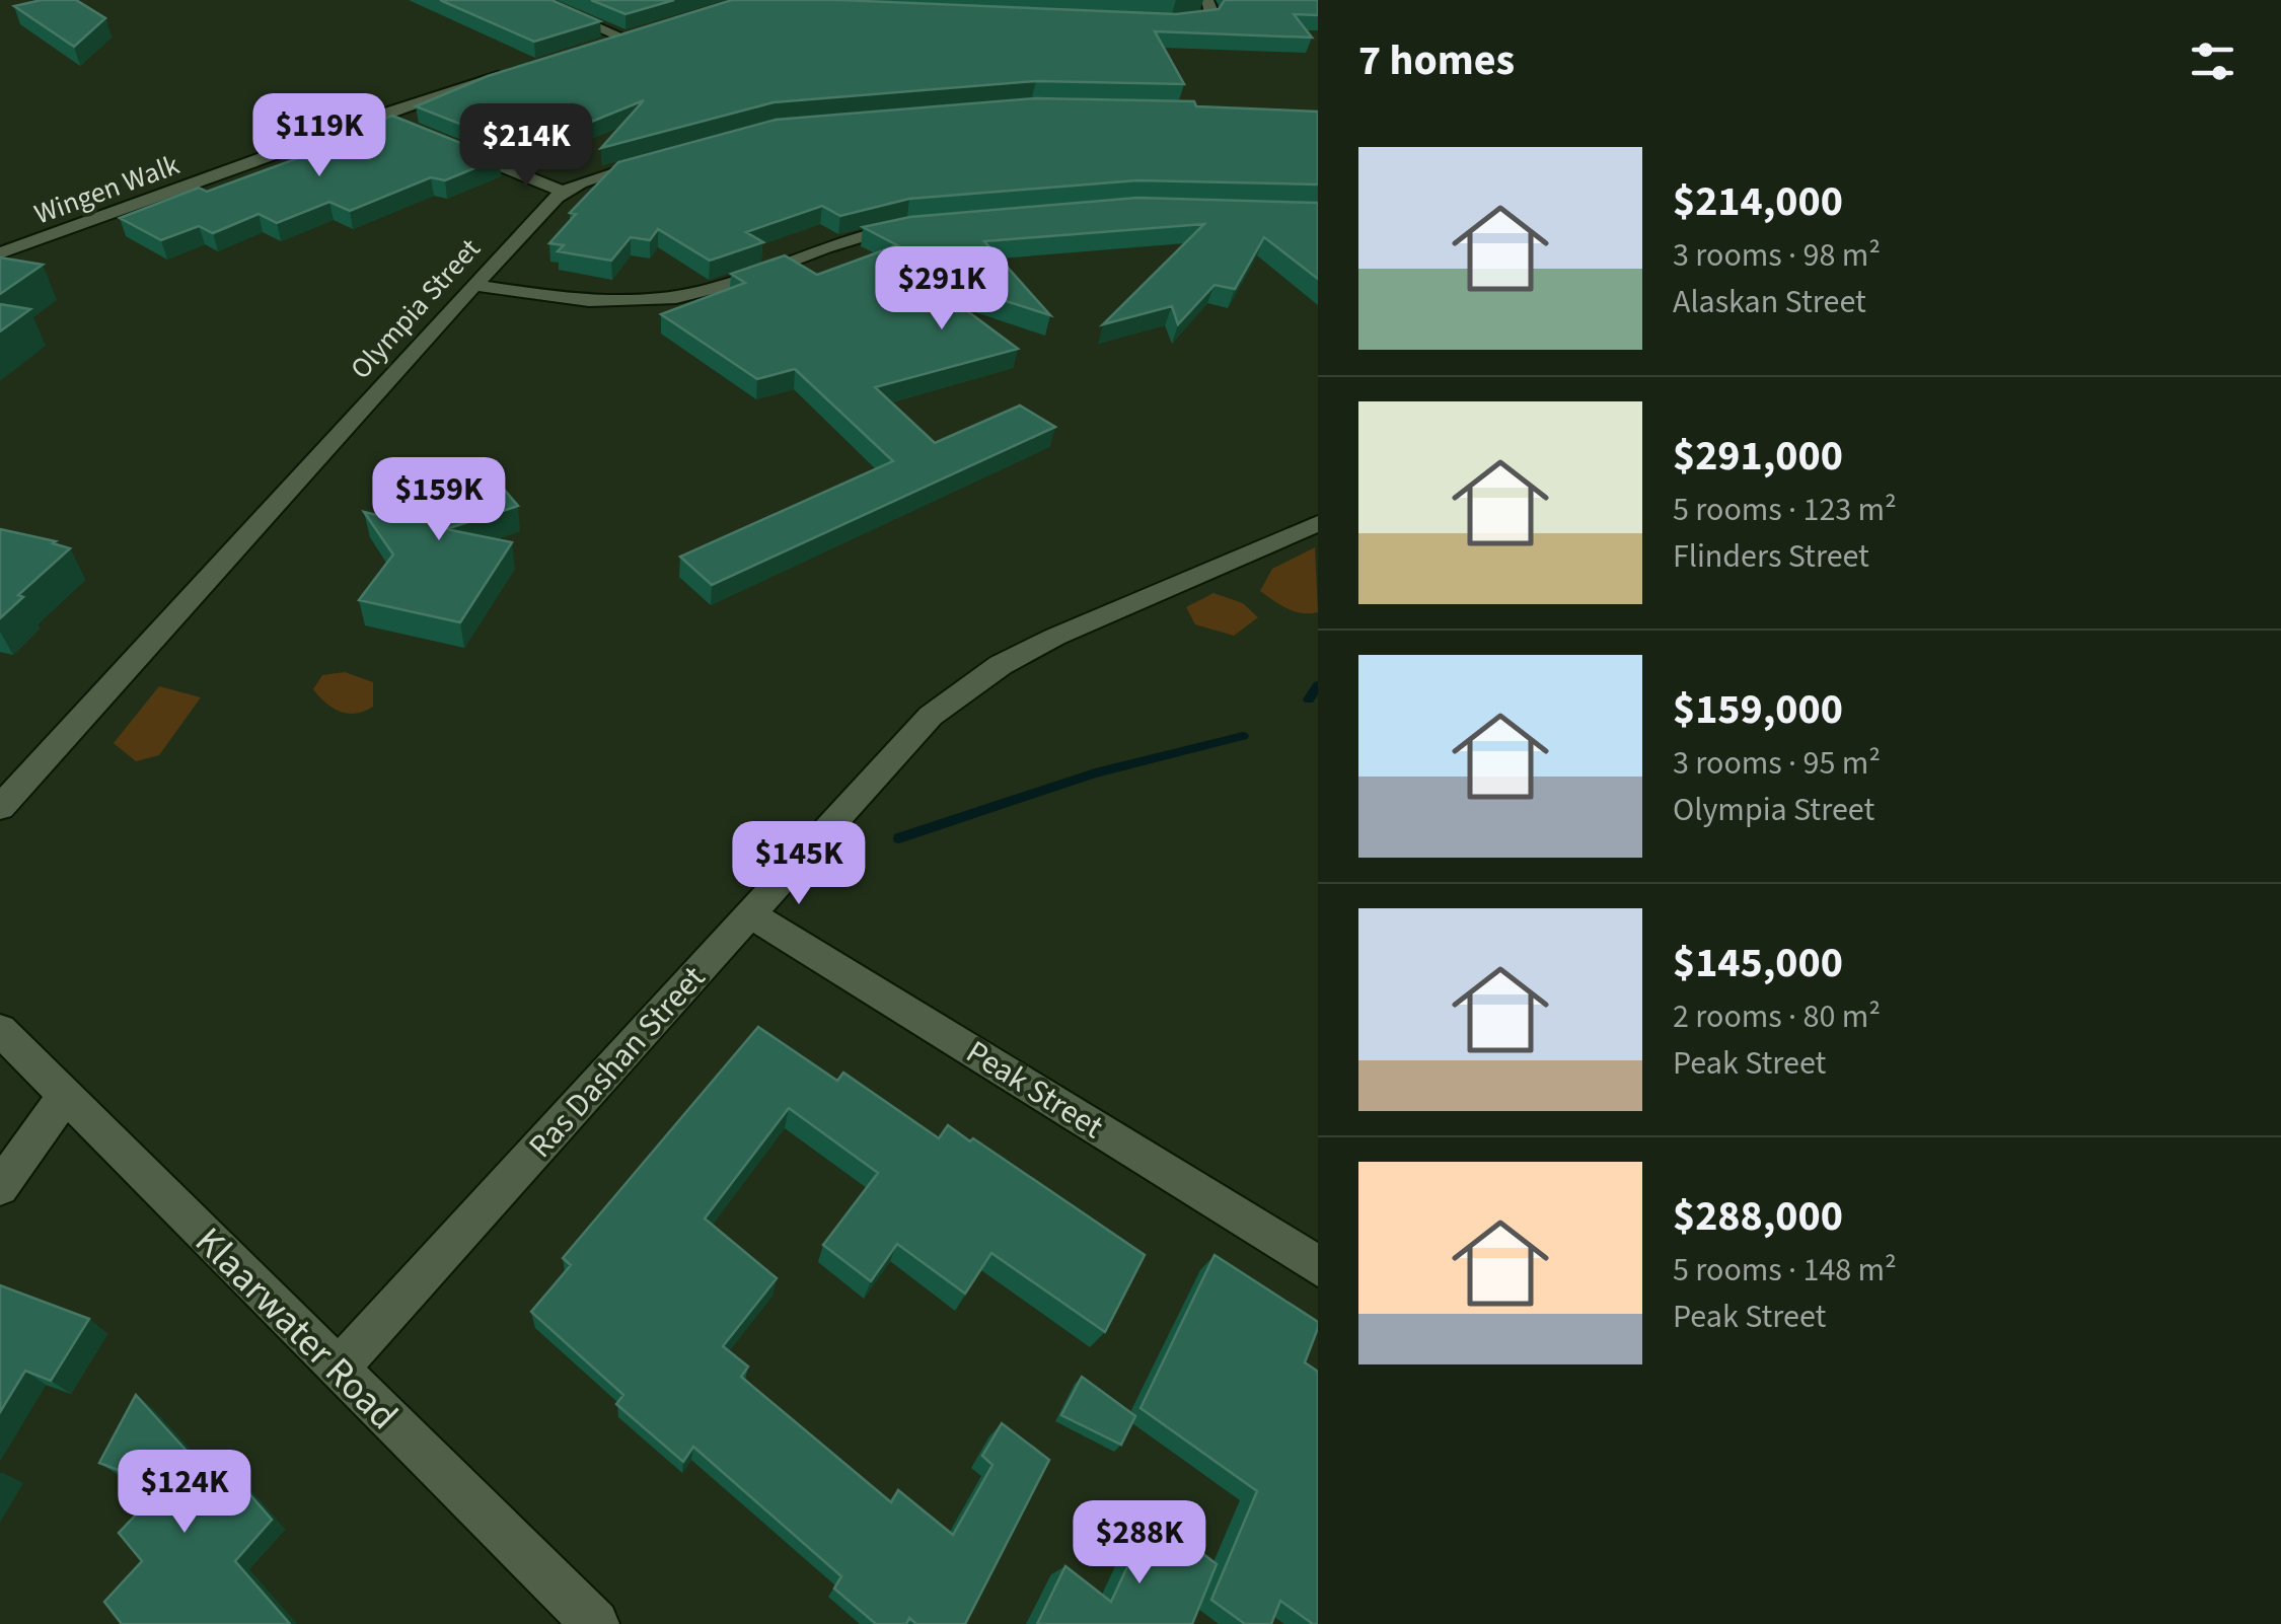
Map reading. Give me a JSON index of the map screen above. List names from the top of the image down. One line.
{"streets":{"street":["Wingen Walk","Olympia Street","Ras Dashan Street","Peak Street","Klaarwater Road"]},"crossings":[["Ras Dashan Street","Peak Street"],["Ras Dashan Street","Klaarwater Road"]],"page":{"heading":"7 homes","price":["$119K","$214K","$291K","$159K","$145K","$124K","$288K"],"list":[{"name":"$214,000","note":"3 rooms · 98 m² · Alaskan Street"},{"name":"$291,000","note":"5 rooms · 123 m² · Flinders Street"},{"name":"$159,000","note":"3 rooms · 95 m² · Olympia Street"},{"name":"$145,000","note":"2 rooms · 80 m² · Peak Street"},{"name":"$288,000","note":"5 rooms · 148 m² · Peak Street"}]}}
